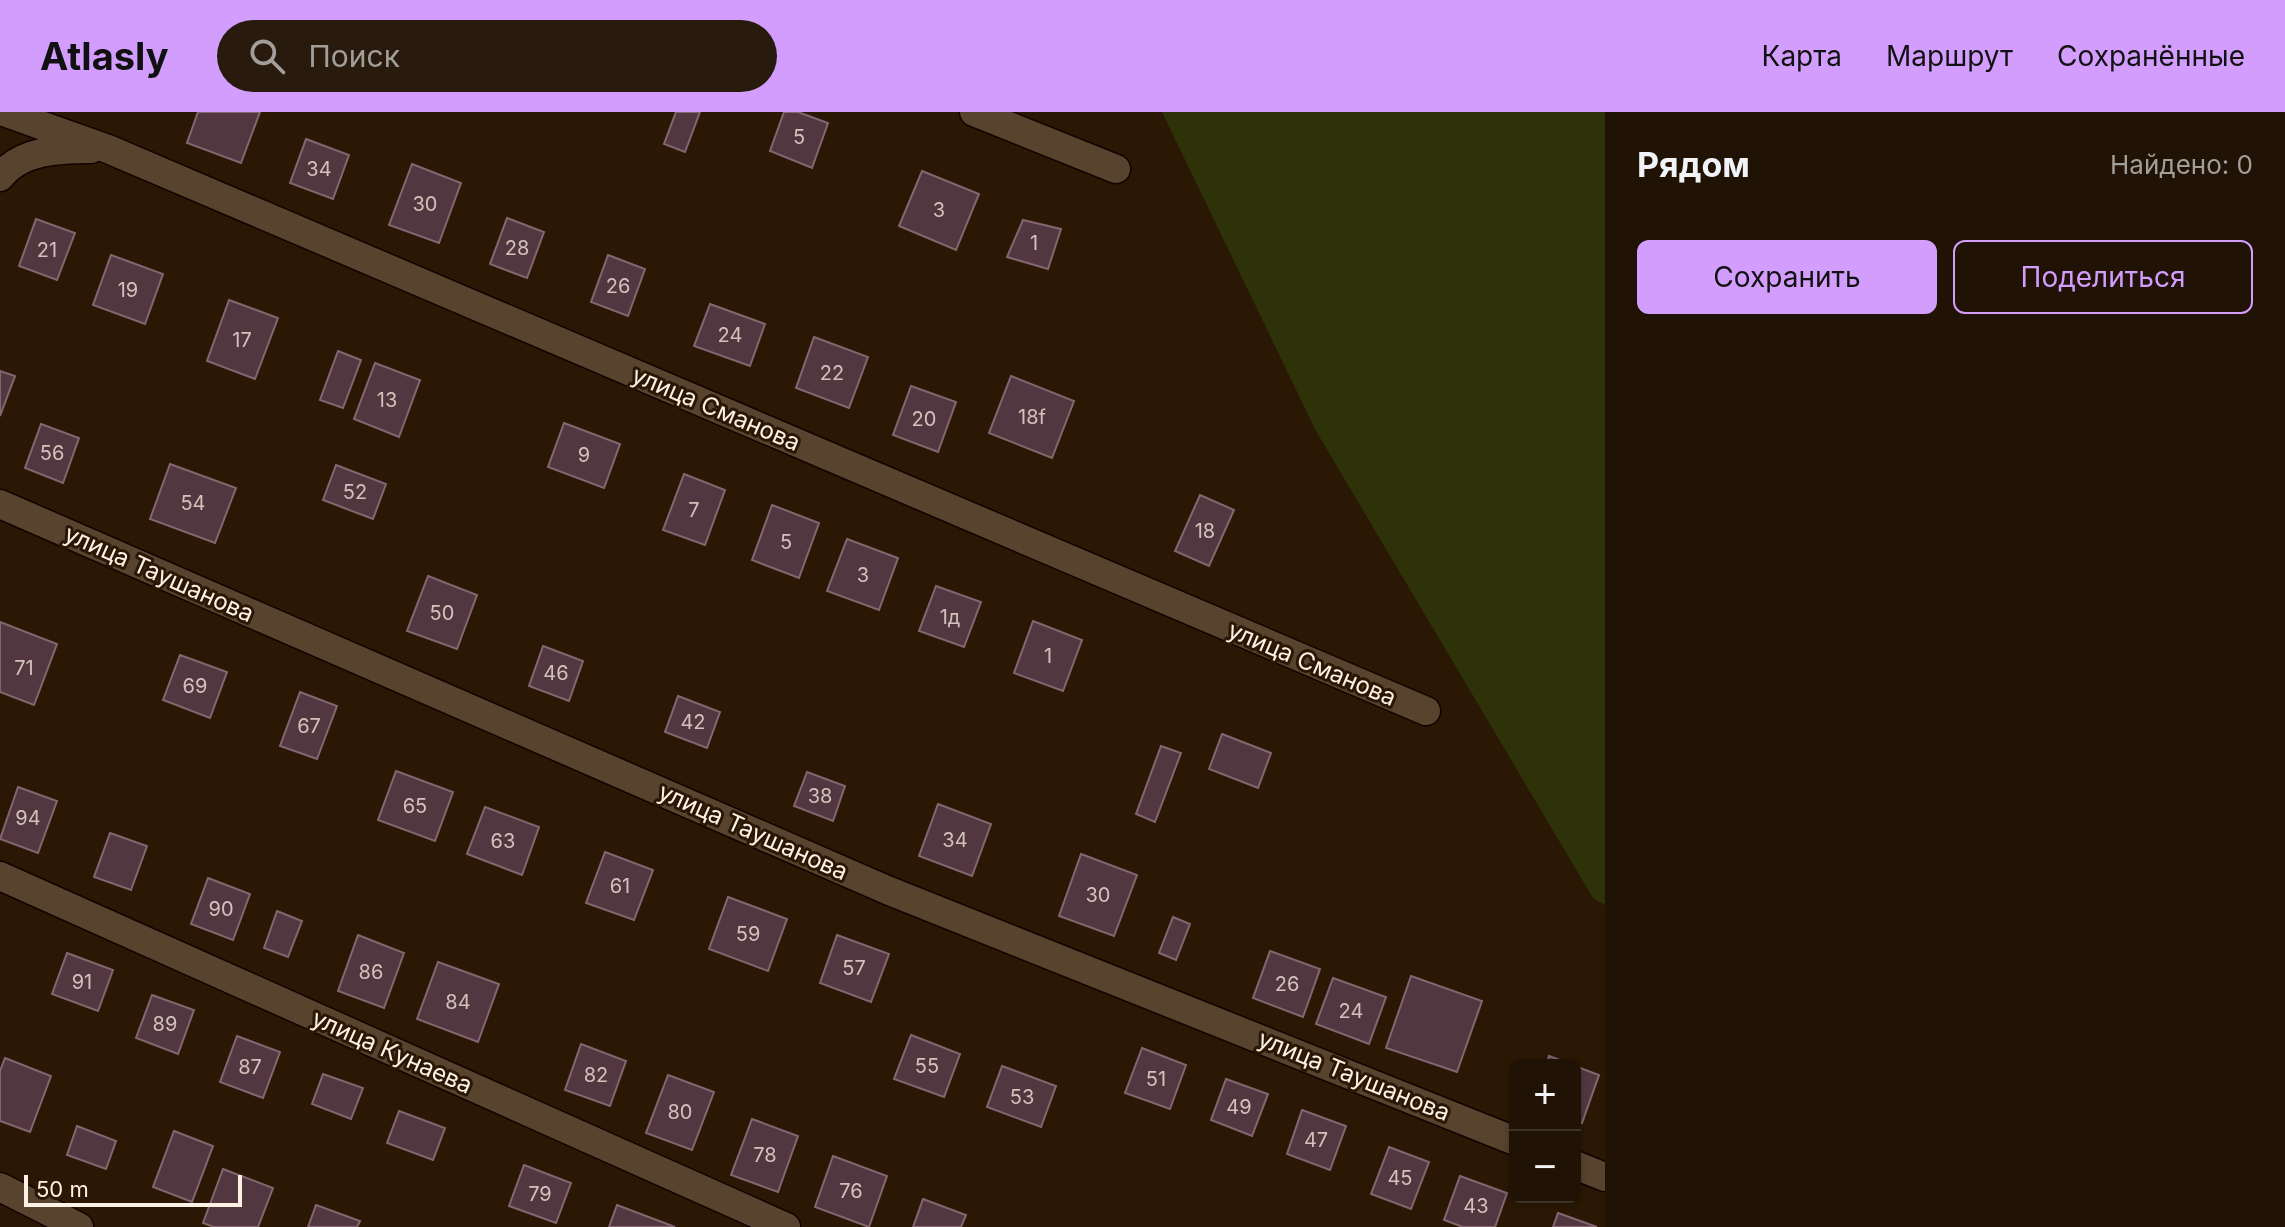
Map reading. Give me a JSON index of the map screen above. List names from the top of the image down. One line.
{"streets":{"street":["улица Сманова","улица Таушанова","улица Кунаева"]},"house_numbers":["5","34","30","3","1","28","21","26","19","24","17","22","13","18f","20","56","9","52","54","7","18","5","3","50","1д","1","71","46","69","42","67","38","65","94","34","63","61","30","90","59","57","86","91","26","84","24","89","55","87","82","51","53","49","80","47","78","45","76","79","43"],"scale_bar":"50 m","page":{"header":"Atlasly","search":"Поиск","nav":["Карта","Маршрут","Сохранённые"],"heading":["Рядом","Найдено: 0"],"buttons":["Сохранить","Поделиться"],"map_buttons":["+","−"],"scale":"50 m"}}
